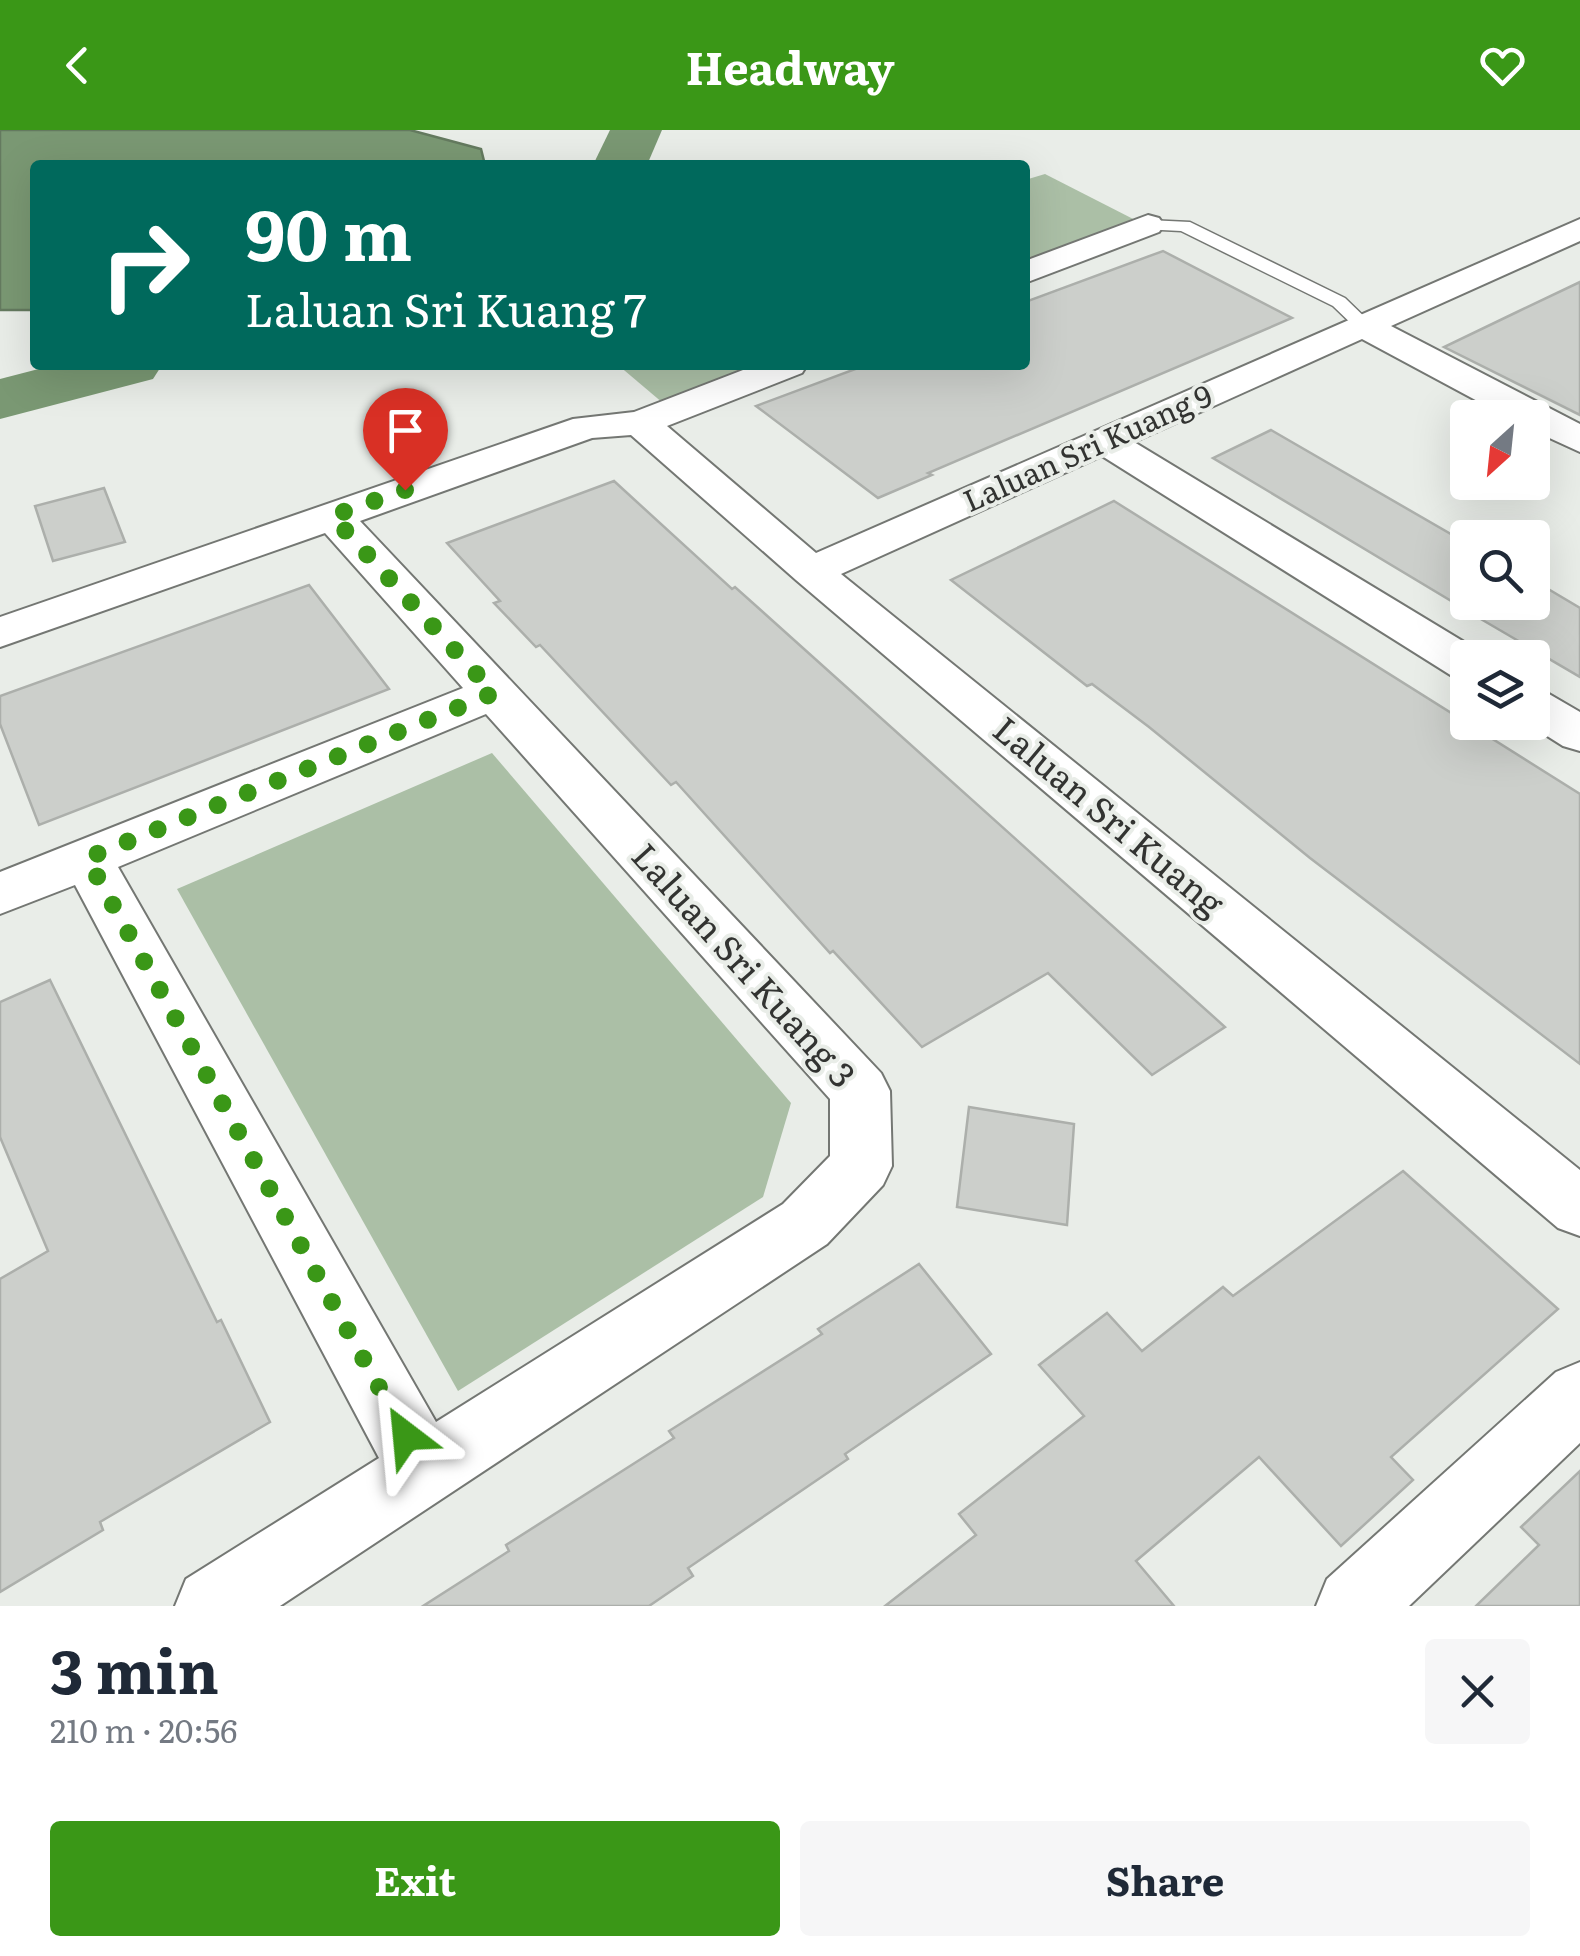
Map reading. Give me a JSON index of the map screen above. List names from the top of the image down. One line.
{"streets":{"street":["Laluan Sri Kuang 9","Laluan Sri Kuang","Laluan Sri Kuang 3"]},"crossings":[["Laluan Sri Kuang 9","Laluan Sri Kuang"]],"north":"bottom left","page":{"header":"Headway","turn":["90 m","Laluan Sri Kuang 7"],"heading":["3 min","210 m · 20:56"],"buttons":["Exit","Share"]}}
